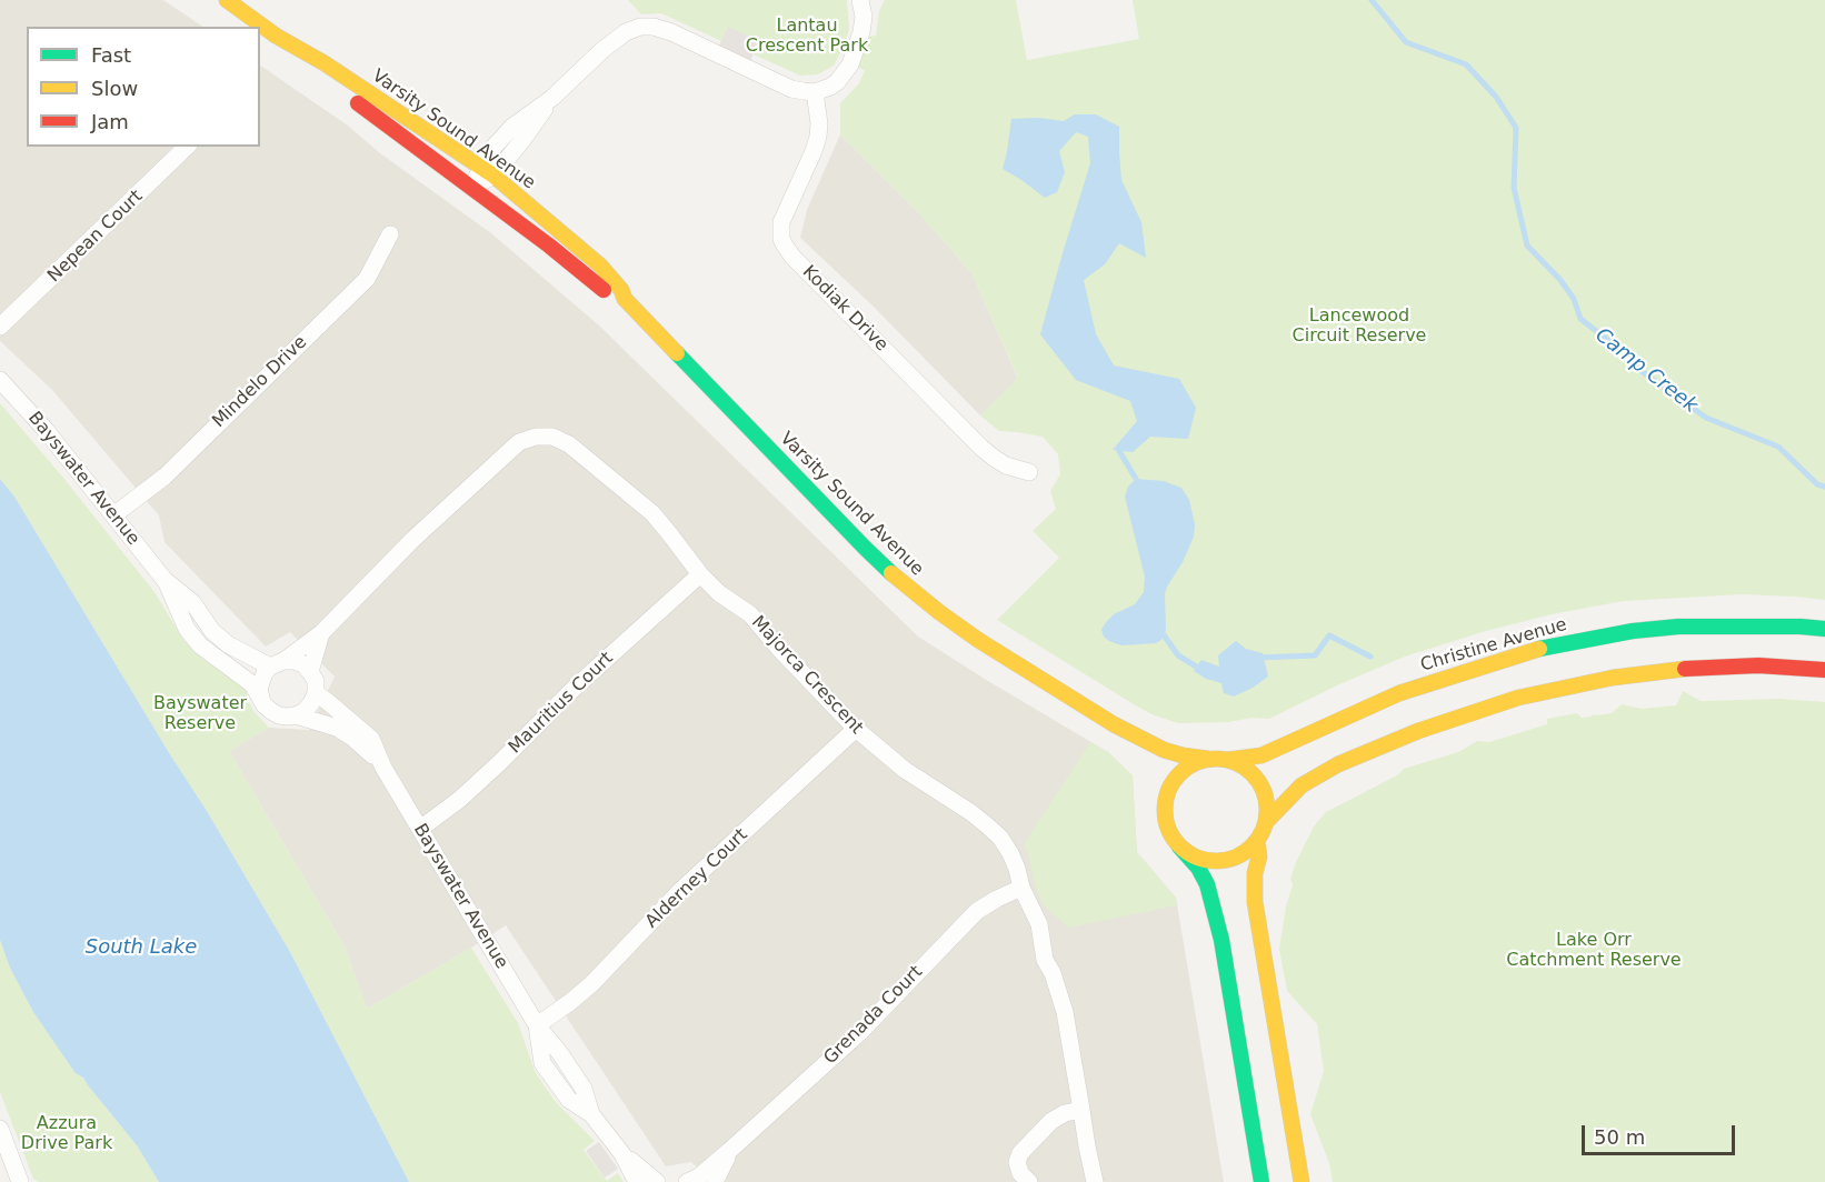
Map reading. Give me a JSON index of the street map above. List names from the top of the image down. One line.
{"streets":{"main road":["Varsity Sound Avenue","Christine Avenue"],"street":["Nepean Court","Kodiak Drive","Mindelo Drive","Bayswater Avenue","Majorca Crescent","Mauritius Court","Alderney Court","Grenada Court"]},"crossings":[["Varsity Sound Avenue","Christine Avenue"],["Mindelo Drive","Bayswater Avenue"],["Bayswater Avenue","Majorca Crescent"],["Bayswater Avenue","Mauritius Court"],["Bayswater Avenue","Alderney Court"],["Majorca Crescent","Mauritius Court"],["Majorca Crescent","Alderney Court"],["Majorca Crescent","Grenada Court"]],"water":["Camp Creek","South Lake"],"parks":["Lantau Crescent Park","Lancewood Circuit Reserve","Bayswater Reserve","Lake Orr Catchment Reserve","Azzura Drive Park"],"legend":["Fast","Slow","Jam"],"scale_bar":"50 m"}
